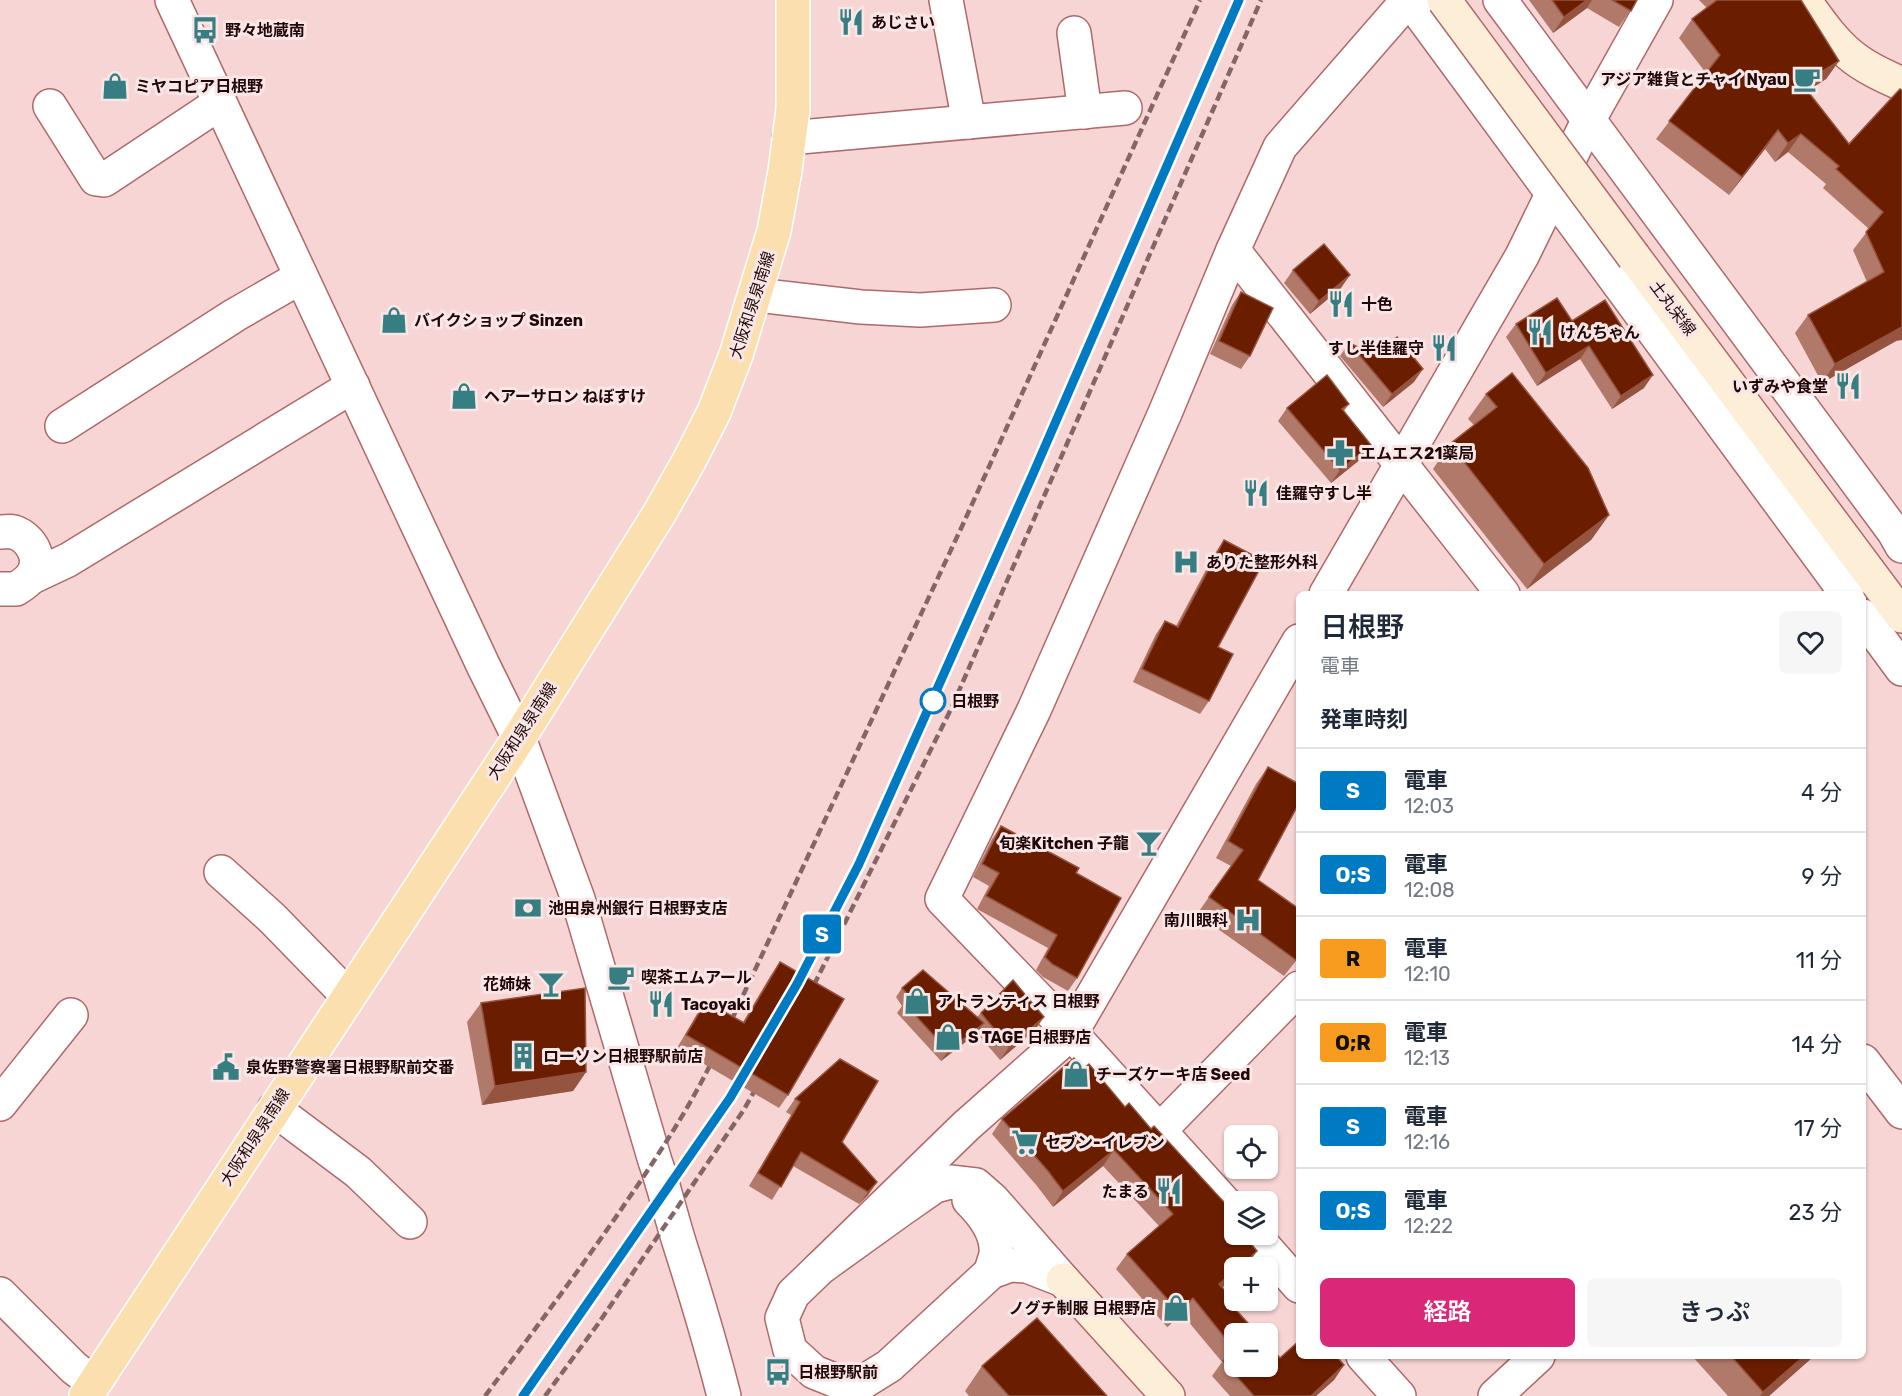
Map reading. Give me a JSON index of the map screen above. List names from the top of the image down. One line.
{"streets":{"main road":["大阪和泉泉南線","土丸栄線"]},"places":{"restaurant":["あじさい","十色","けんちゃん","すし半佳羅守","いずみや食堂","佳羅守すし半","Tacoyaki","たまる"],"bus stop":["野々地蔵南","日根野駅前"],"cafe":["アジア雑貨とチャイ Nyau","喫茶エムアール"],"shop":["ミヤコピア日根野","バイクショップ Sinzen","ヘアーサロン ねぼすけ","アトランティス 日根野","S TAGE 日根野店","チーズケーキ店 Seed","ノグチ制服 日根野店"],"pharmacy":["エムエス21薬局"],"hospital":["ありた整形外科","南川眼科"],"other":["日根野"],"bar":["旬楽Kitchen 子龍","花姉妹"],"bank":["池田泉州銀行 日根野支店"],"building":["ローソン日根野駅前店"],"public building":["泉佐野警察署日根野駅前交番"],"supermarket":["セブン-イレブン"]},"page":{"on_map":"S","heading":[["日根野","電車"],"発車時刻"],"list":[{"mark":"S","name":"電車","note":"12:03","value":"4 分"},{"mark":"O;S","name":"電車","note":"12:08","value":"9 分"},{"mark":"R","name":"電車","note":"12:10","value":"11 分"},{"mark":"O;R","name":"電車","note":"12:13","value":"14 分"},{"mark":"S","name":"電車","note":"12:16","value":"17 分"},{"mark":"O;S","name":"電車","note":"12:22","value":"23 分"}],"map_buttons":["+","−"],"buttons":["経路","きっぷ"]}}
